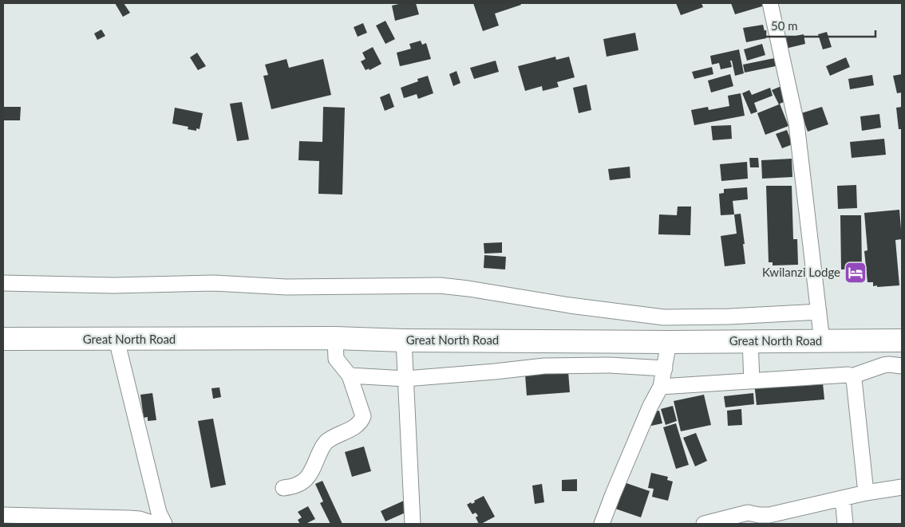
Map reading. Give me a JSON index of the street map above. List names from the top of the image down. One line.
{"streets":{"highway":["Great North Road"]},"places":{"hotel":["Kwilanzi Lodge"]},"scale_bar":"50 m"}
